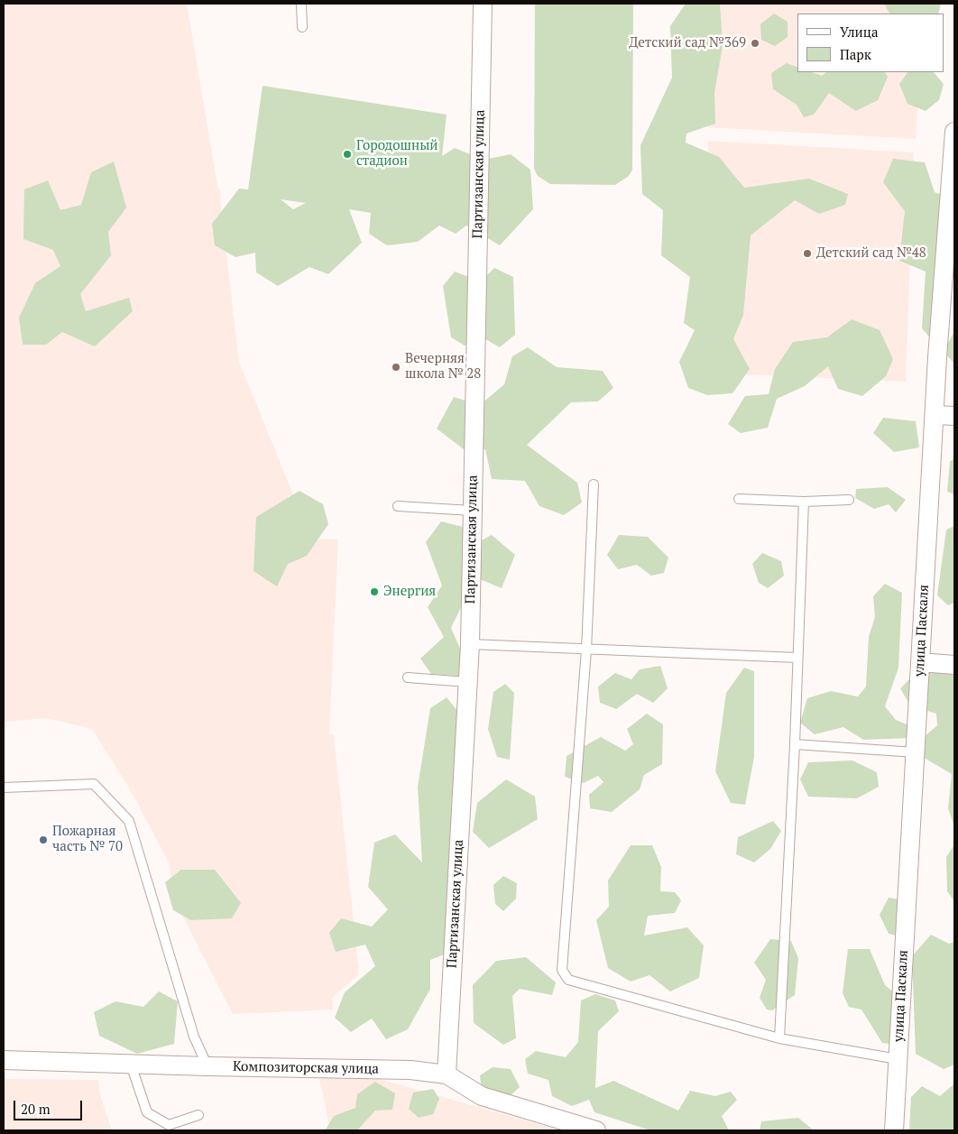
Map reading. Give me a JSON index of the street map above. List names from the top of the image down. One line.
{"streets":{"street":["Партизанская улица","улица Паскаля","Композиторская улица"]},"crossings":[["Партизанская улица","Композиторская улица"]],"places":["Детский сад №369","Городошный стадион","Детский сад №48","Вечерняя школа № 28","Энергия","Пожарная часть № 70"],"legend":["Улица","Парк"],"scale_bar":"20 m"}
